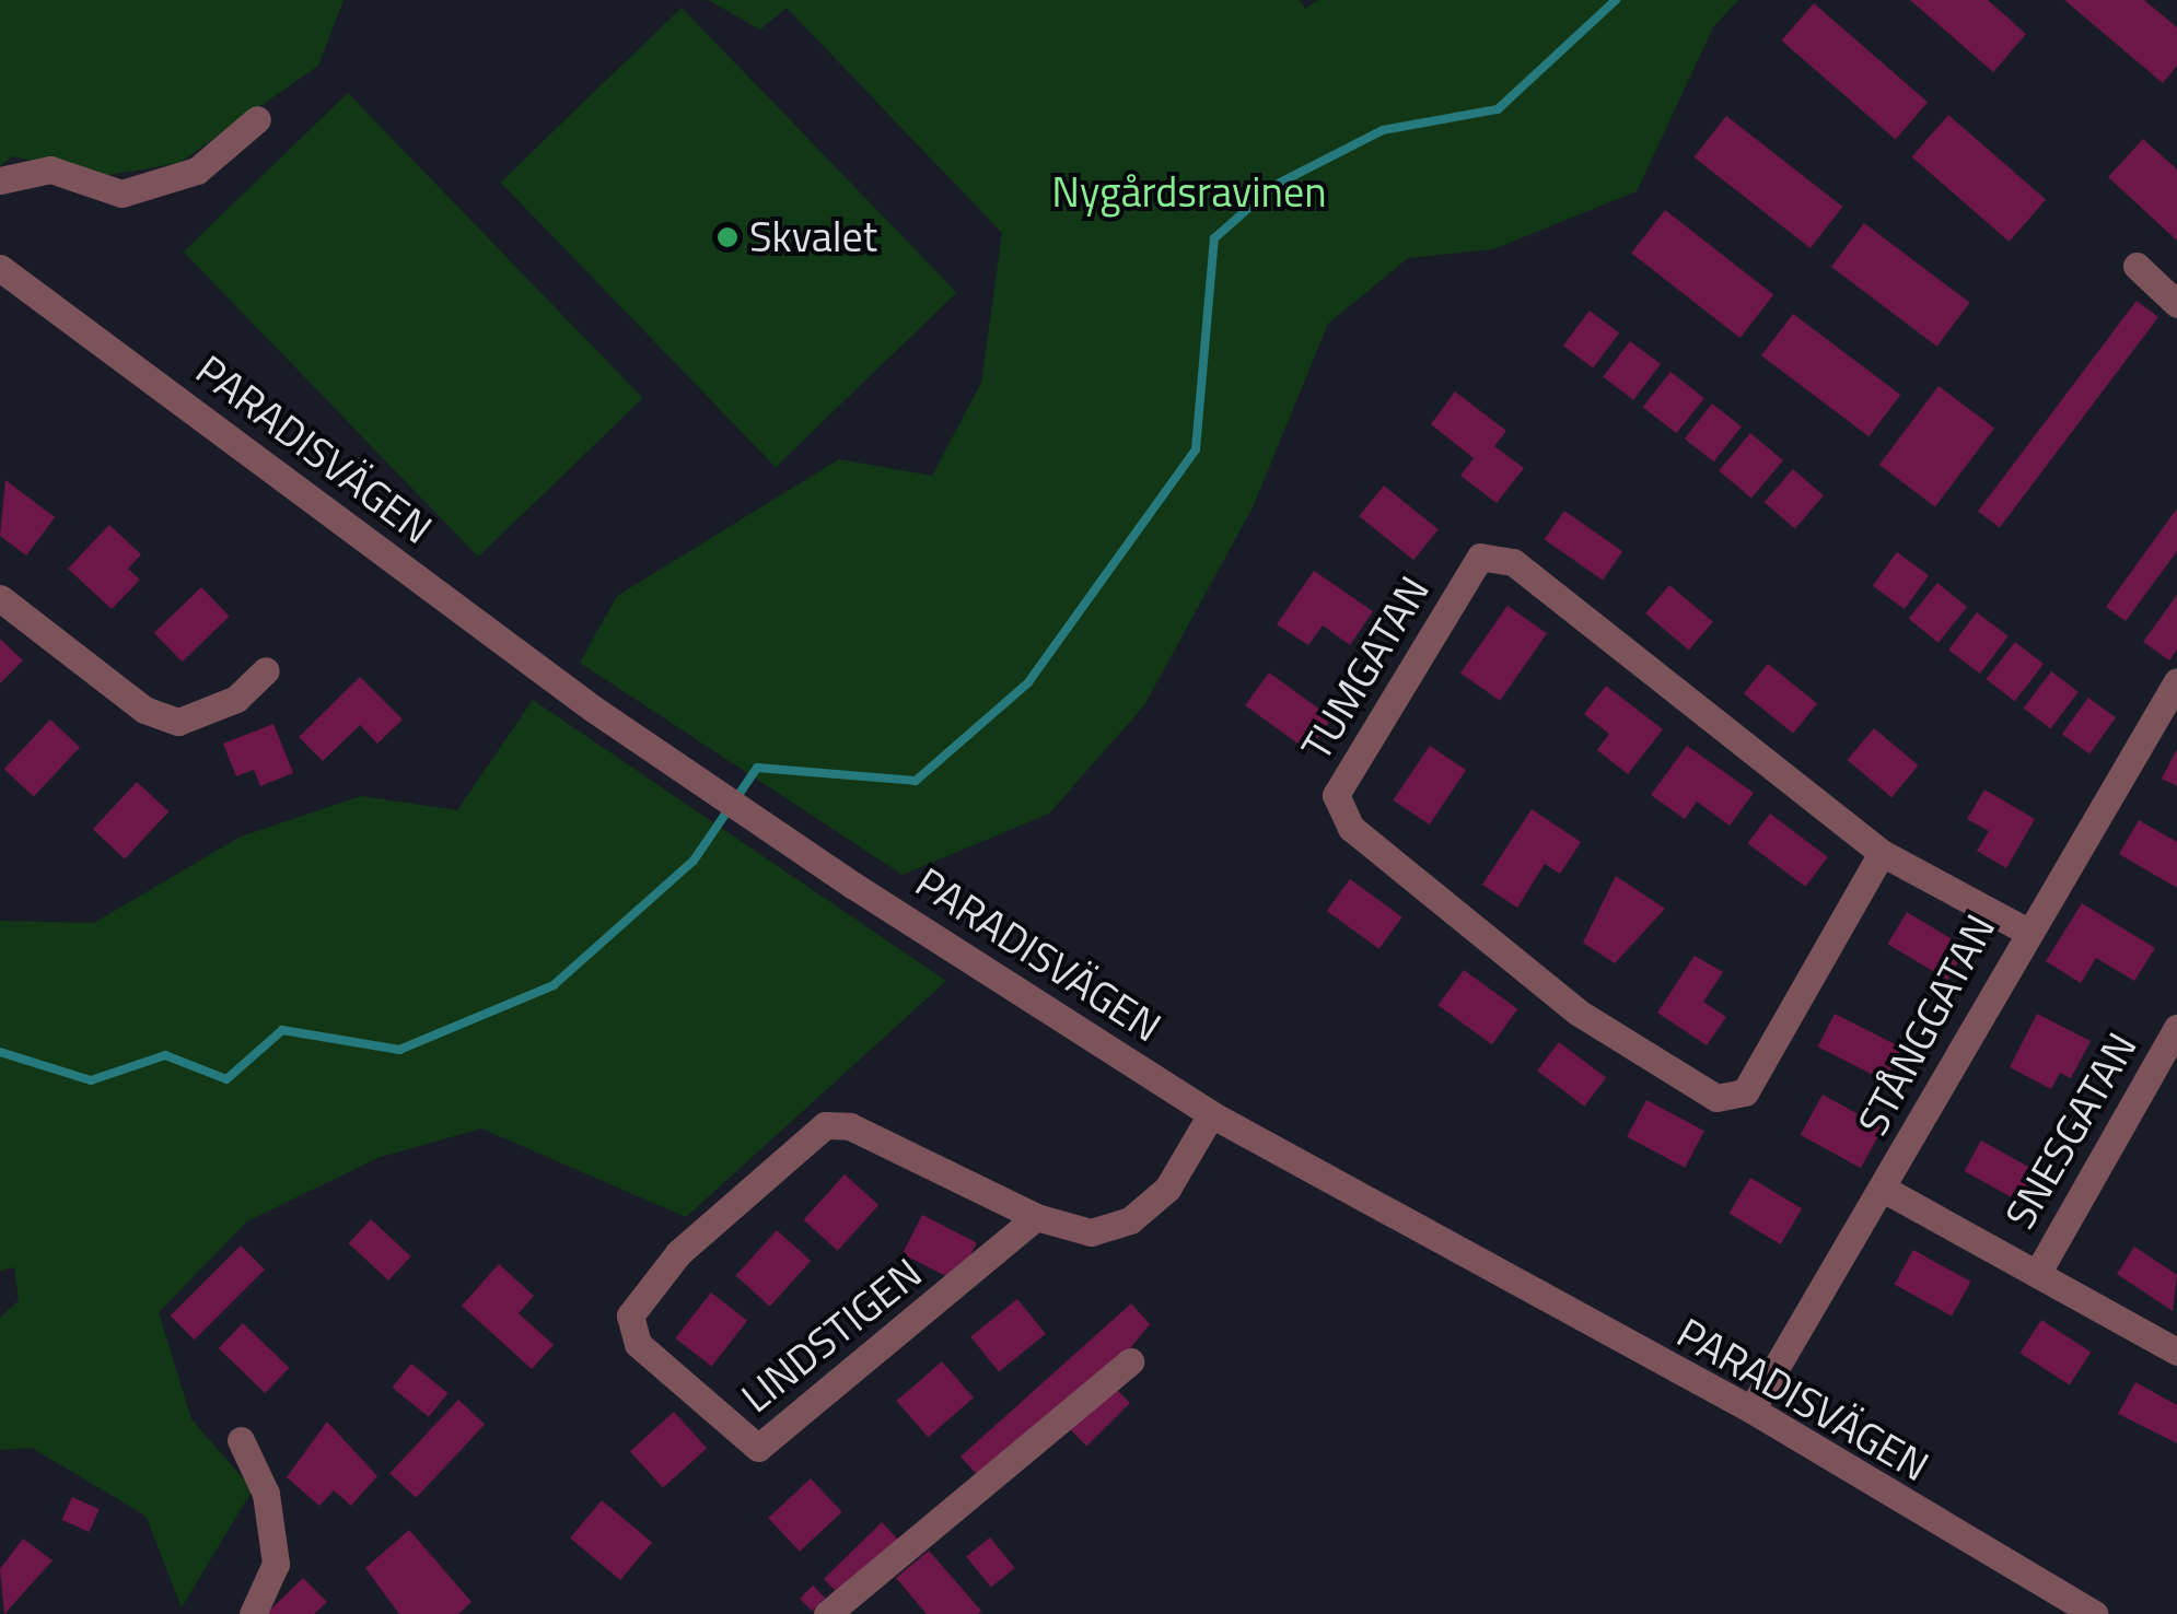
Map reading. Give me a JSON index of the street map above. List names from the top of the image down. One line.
{"streets":{"street":["PARADISVÄGEN","TUMGATAN","STÅNGGATAN","SNESGATAN","LINDSTIGEN"]},"crossings":[["PARADISVÄGEN","STÅNGGATAN"],["PARADISVÄGEN","LINDSTIGEN"],["TUMGATAN","STÅNGGATAN"],["STÅNGGATAN","SNESGATAN"]],"parks":["Nygårdsravinen"],"places":["Skvalet"]}
